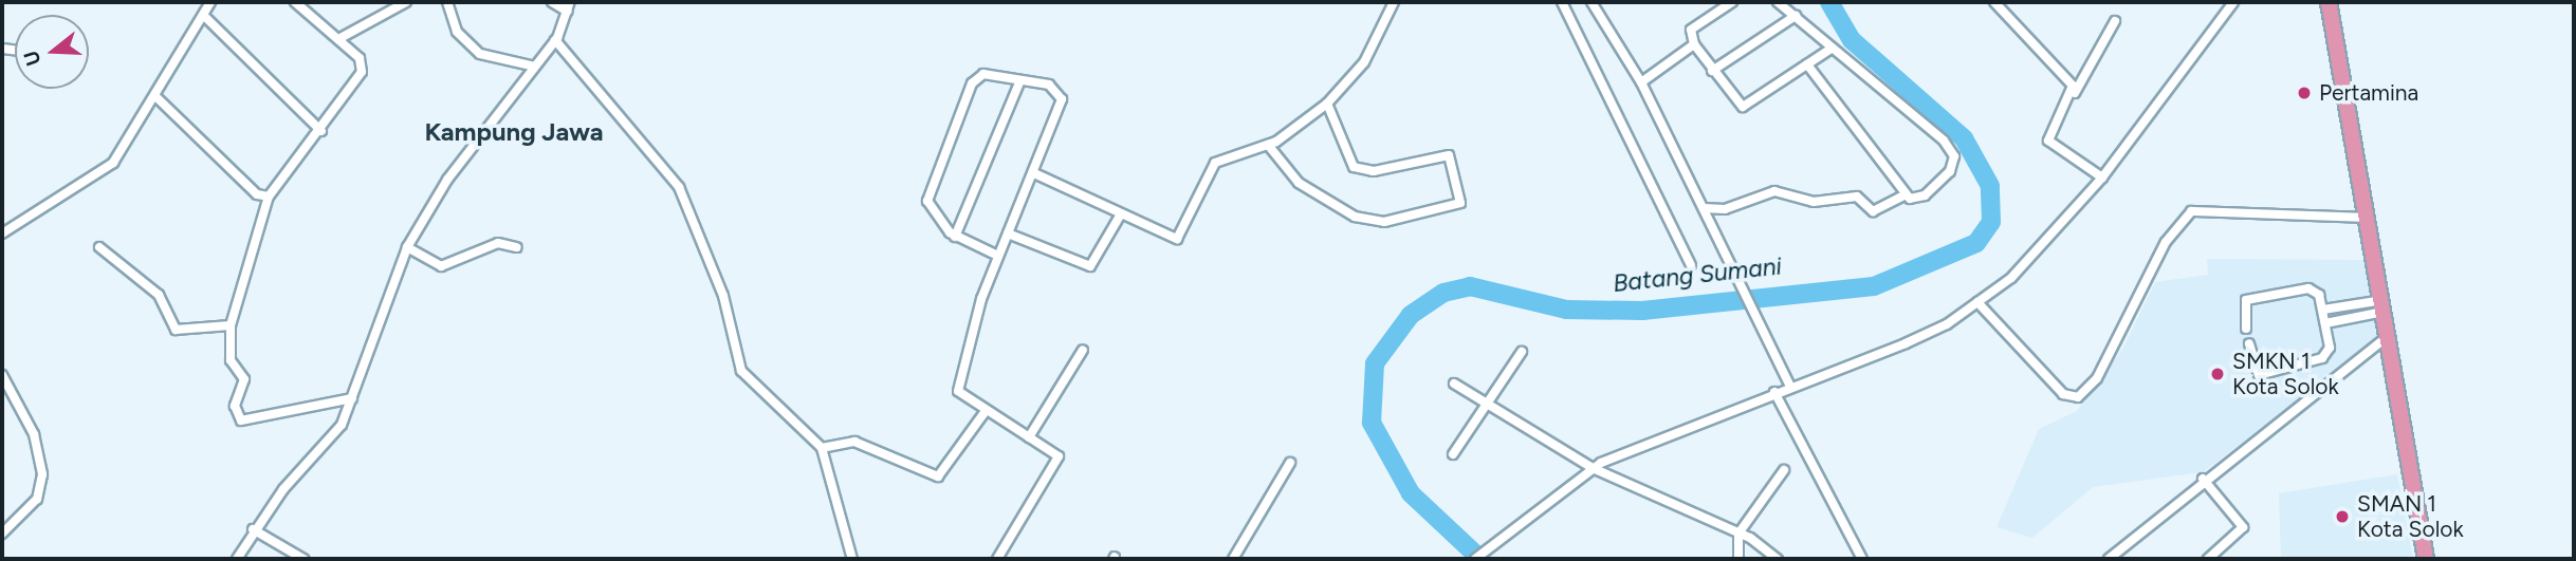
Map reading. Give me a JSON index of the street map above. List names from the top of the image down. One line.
{"districts":["Kampung Jawa"],"water":["Batang Sumani"],"places":["Pertamina","SMKN 1 Kota Solok","SMAN 1 Kota Solok"],"north":"left"}
